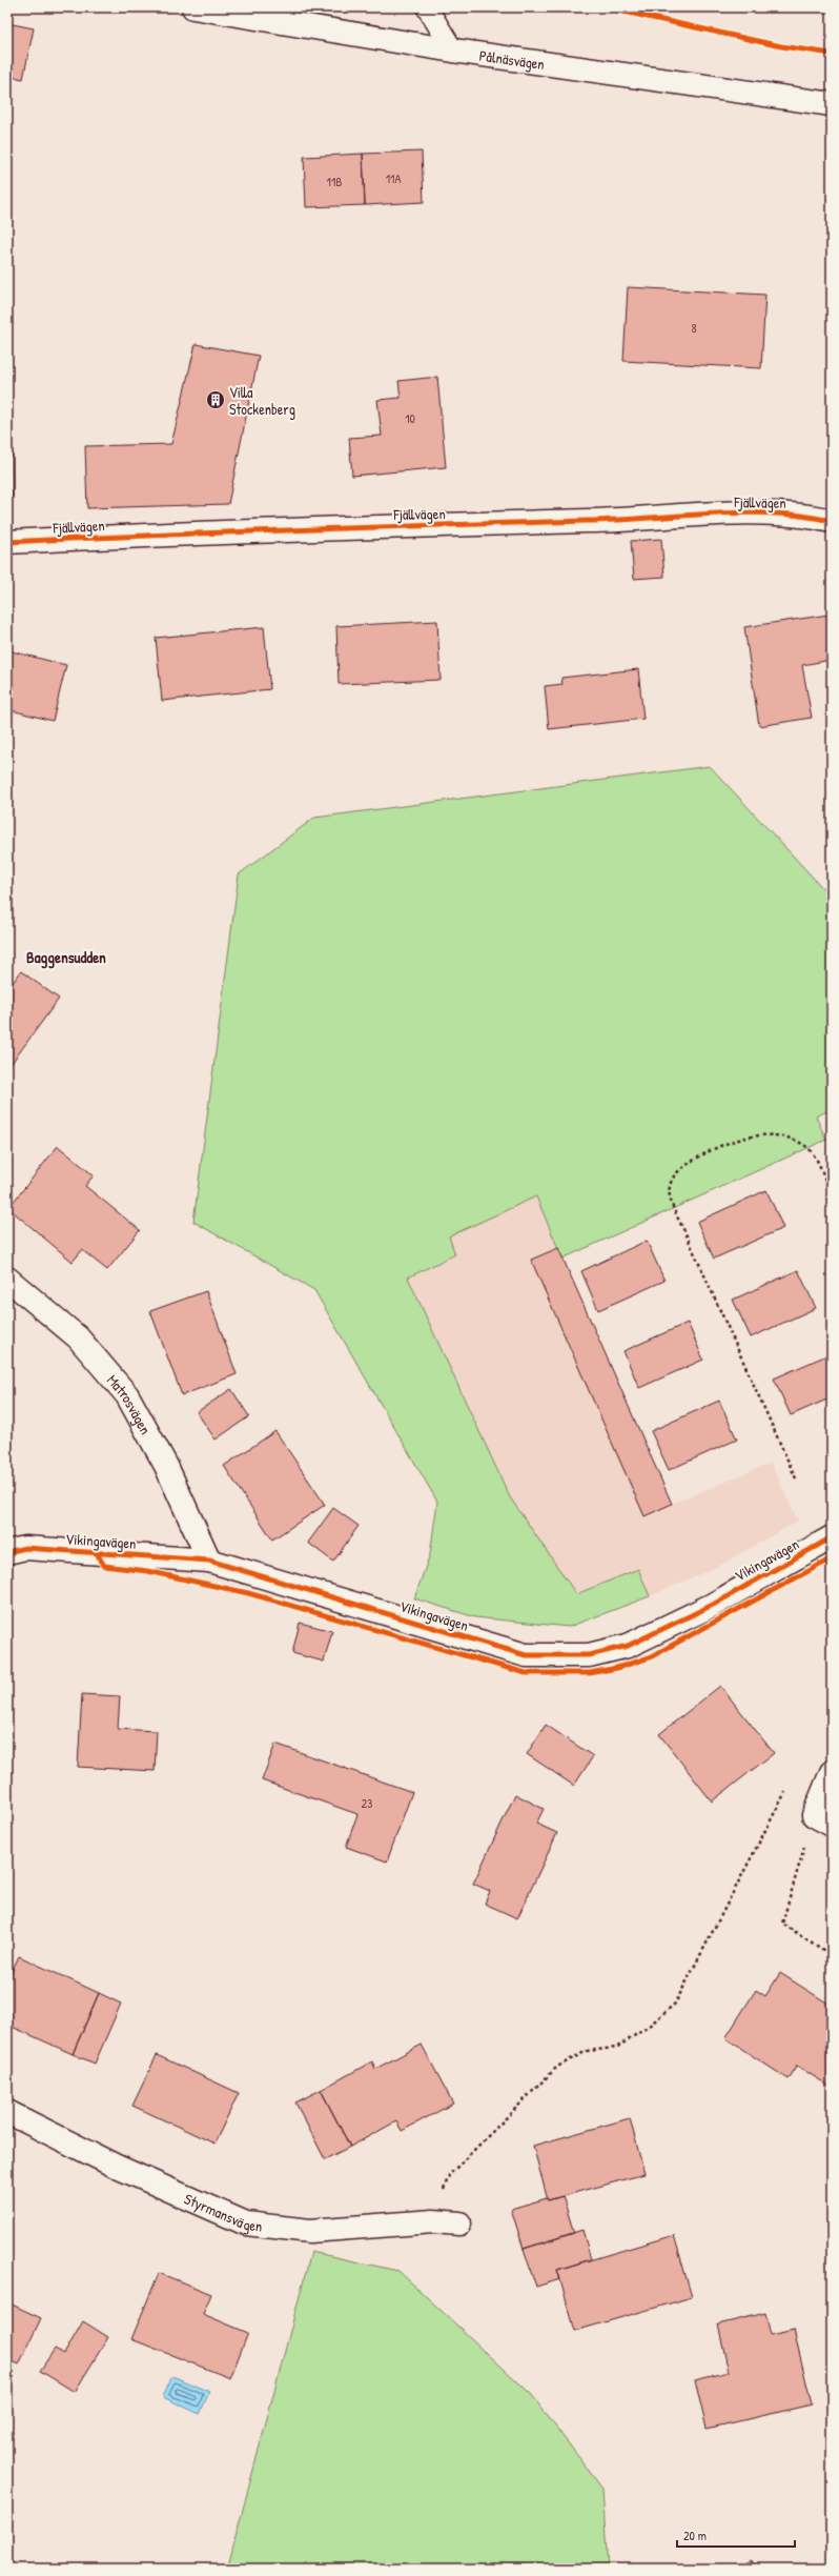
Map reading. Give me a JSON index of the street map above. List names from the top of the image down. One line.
{"streets":{"street":["Pålnäsvägen","Fjällvägen","Matrosvägen","Vikingavägen","Styrmansvägen"]},"crossings":[["Matrosvägen","Vikingavägen"]],"districts":["Baggensudden"],"places":{"building":["Villa Stockenberg"]},"house_numbers":["11A","11B","8","10","23"],"scale_bar":"20 m"}
